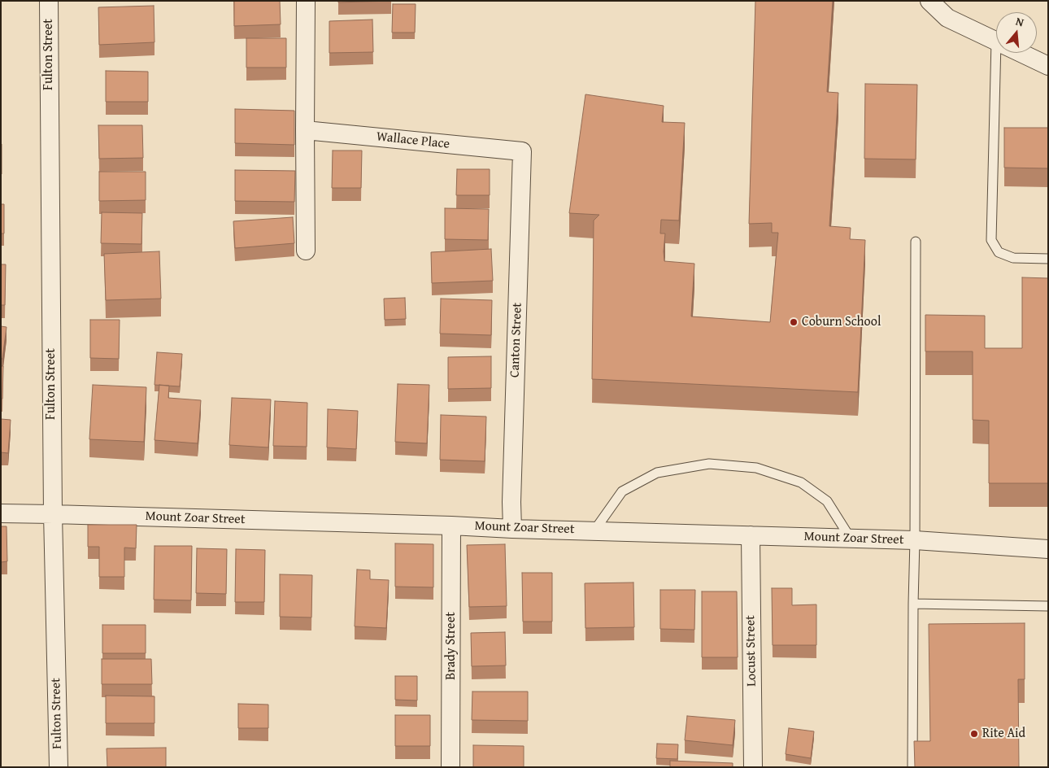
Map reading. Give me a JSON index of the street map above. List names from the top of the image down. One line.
{"streets":{"street":["Fulton Street","Wallace Place","Canton Street","Mount Zoar Street","Brady Street","Locust Street"]},"crossings":[["Fulton Street","Mount Zoar Street"],["Wallace Place","Canton Street"],["Canton Street","Mount Zoar Street"],["Mount Zoar Street","Brady Street"],["Mount Zoar Street","Locust Street"]],"places":["Coburn School","Rite Aid"],"north":"top"}
